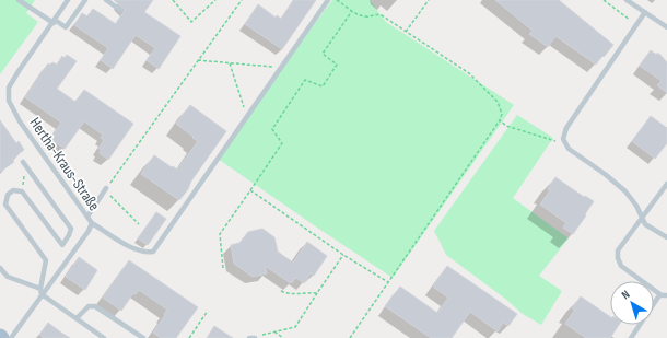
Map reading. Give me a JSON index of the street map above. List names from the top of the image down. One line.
{"streets":{"lane":["Hertha-Kraus-Straße"]},"north":"top left"}
